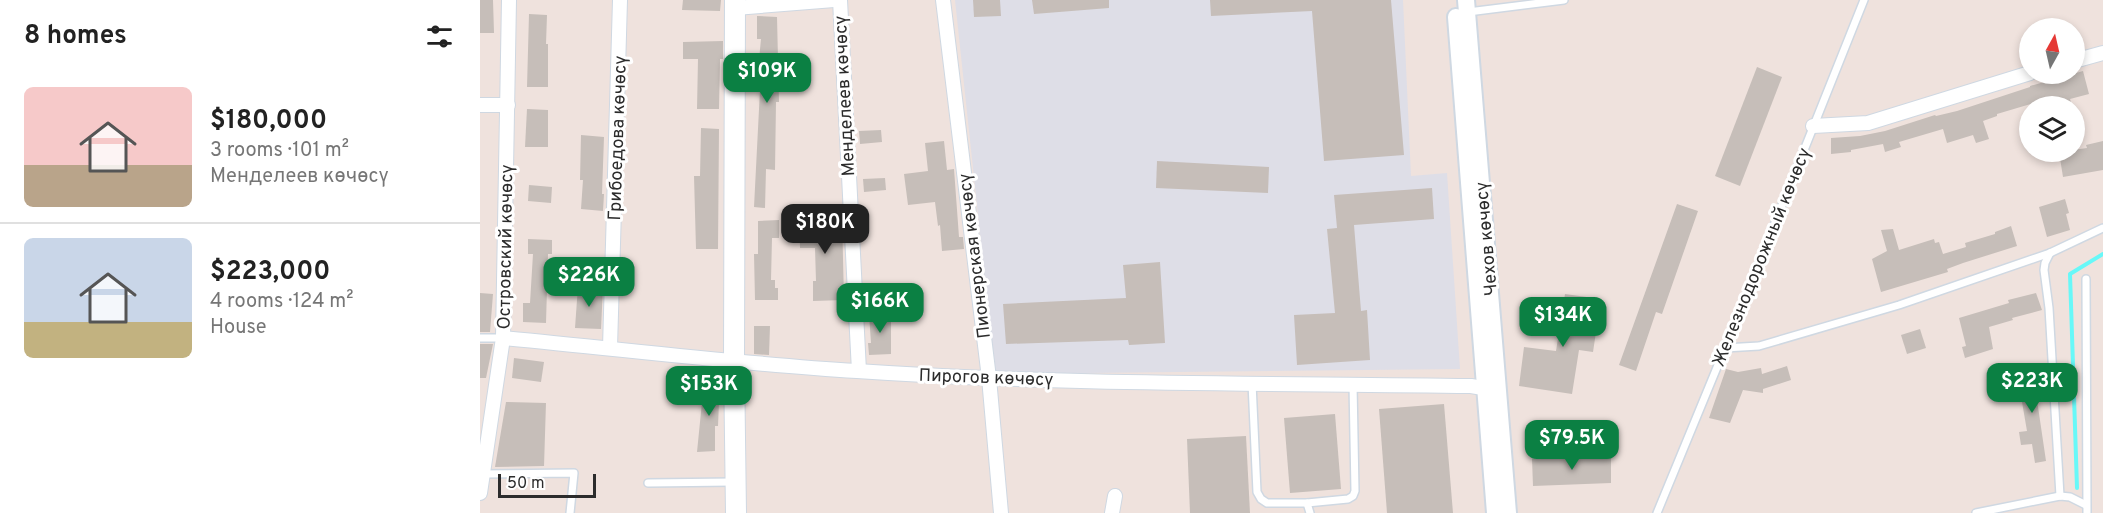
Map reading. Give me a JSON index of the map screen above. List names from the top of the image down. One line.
{"streets":{"street":["Менделеев көчөсү","Грибоедова көчөсү","Чехов көчөсү","Островский көчөсү","Пионерская көчөсү","Пирогов көчөсү"],"lane":["Железнодорожный көчөсү"]},"crossings":[["Менделеев көчөсү","Пирогов көчөсү"],["Грибоедова көчөсү","Пирогов көчөсү"],["Чехов көчөсү","Пирогов көчөсү"],["Островский көчөсү","Пирогов көчөсү"],["Пионерская көчөсү","Пирогов көчөсү"]],"scale_bar":"50 m","north":"top","page":{"heading":"8 homes","price":["$109K","$180K","$226K","$166K","$134K","$223K","$153K","$79.5K"],"list":[{"name":"$180,000","note":"3 rooms · 101 m² · Менделеев көчөсү"},{"name":"$223,000","note":"4 rooms · 124 m² · House"}],"scale":"50 m"}}
